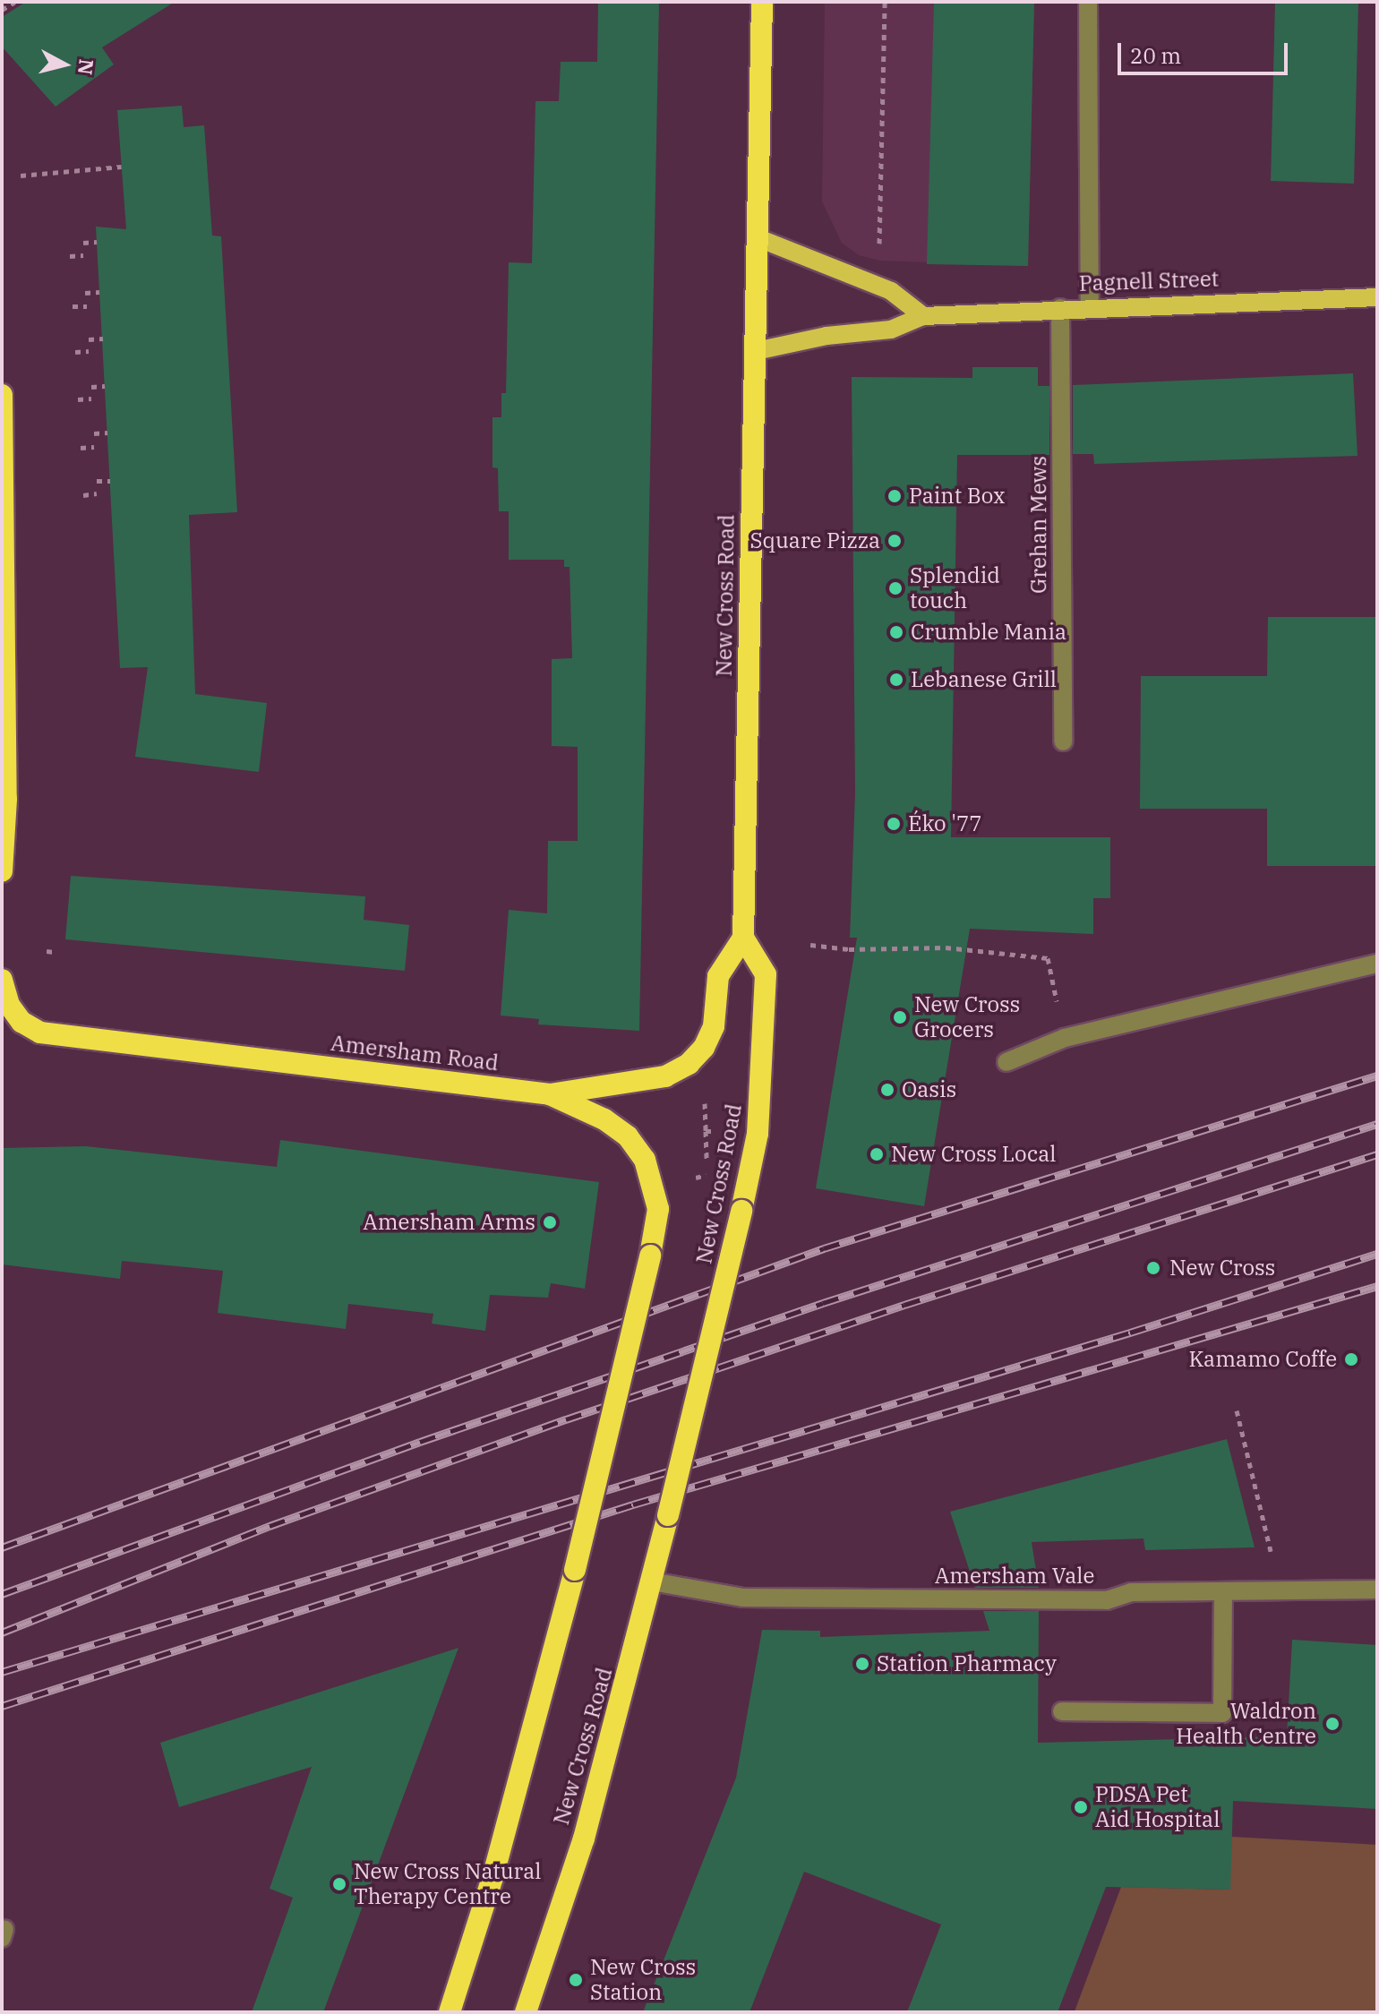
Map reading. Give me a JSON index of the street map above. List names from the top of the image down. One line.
{"streets":{"highway":["New Cross Road","Amersham Road"],"main road":["Pagnell Street"],"street":["Grehan Mews","Amersham Vale"]},"crossings":[["Pagnell Street","Grehan Mews"],["Pagnell Street","New Cross Road"],["New Cross Road","Amersham Road"],["New Cross Road","Amersham Vale"]],"places":["Paint Box","Square Pizza","Splendid touch","Crumble Mania","Lebanese Grill","Éko '77","New Cross Grocers","Oasis","New Cross Local","Amersham Arms","New Cross","Kamamo Coffe","Station Pharmacy","Waldron Health Centre","PDSA Pet Aid Hospital","New Cross Natural Therapy Centre","New Cross Station"],"scale_bar":"20 m","north":"right"}
